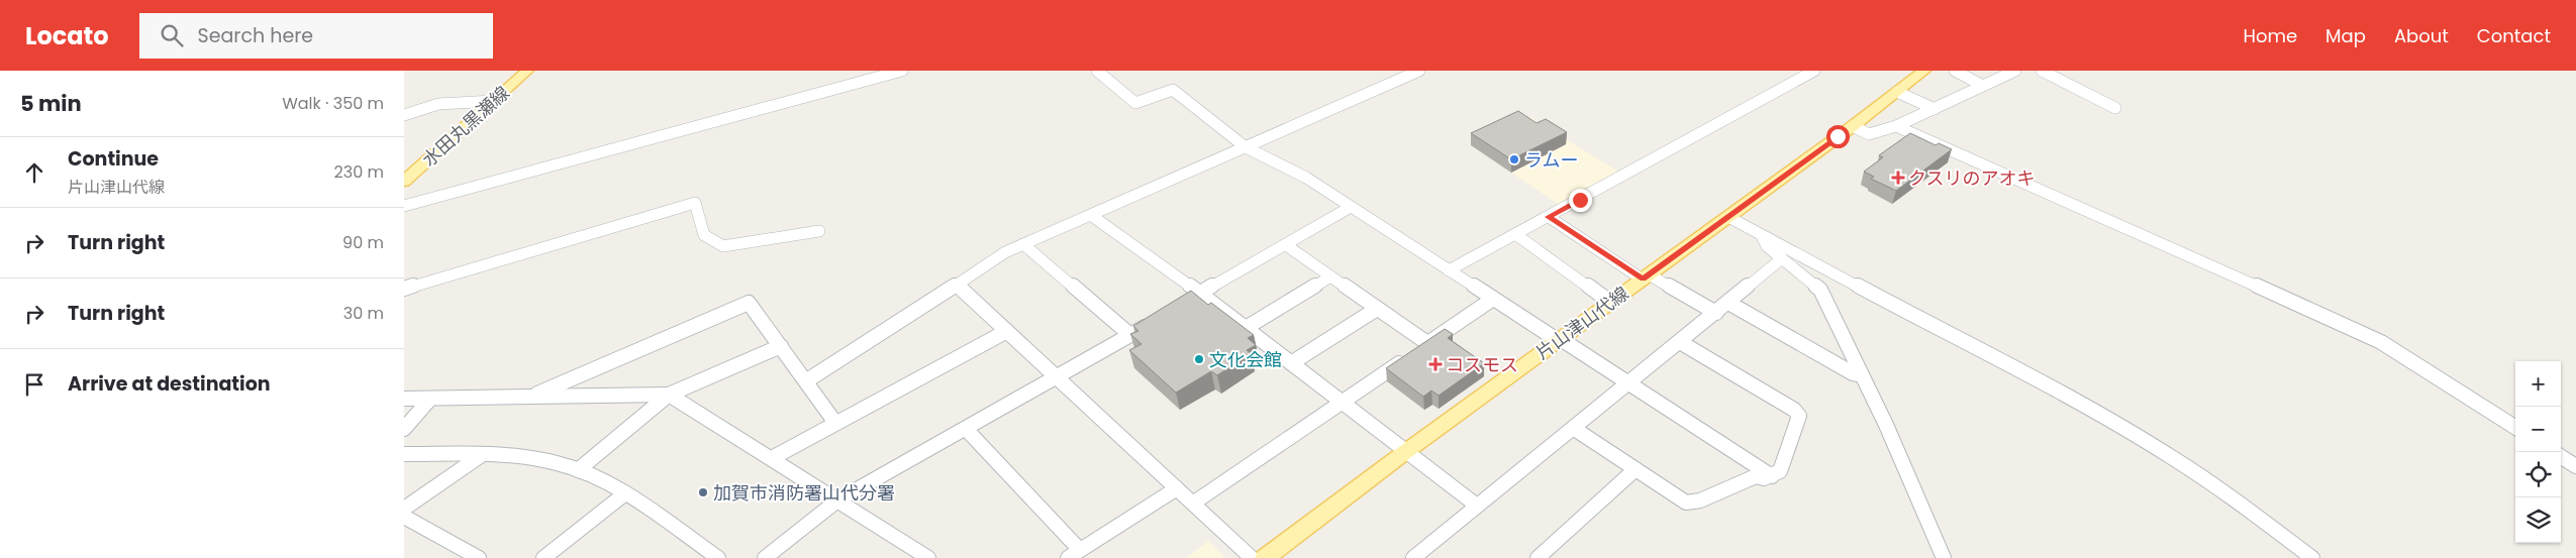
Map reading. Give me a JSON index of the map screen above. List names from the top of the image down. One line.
{"streets":{"main road":["水田丸黒瀬線","片山津山代線"]},"places":{"other":["ラムー","文化会館","加賀市消防署山代分署"],"health":["クスリのアオキ","コスモス"]},"page":{"header":"Locato","search":"Search here","nav":["Home","Map","About","Contact"],"heading":["5 min","Walk · 350 m"],"list":[["Continue","片山津山代線","230 m"],["Turn right","90 m"],["Turn right","30 m"],"Arrive at destination"],"map_buttons":["+","−"]}}
